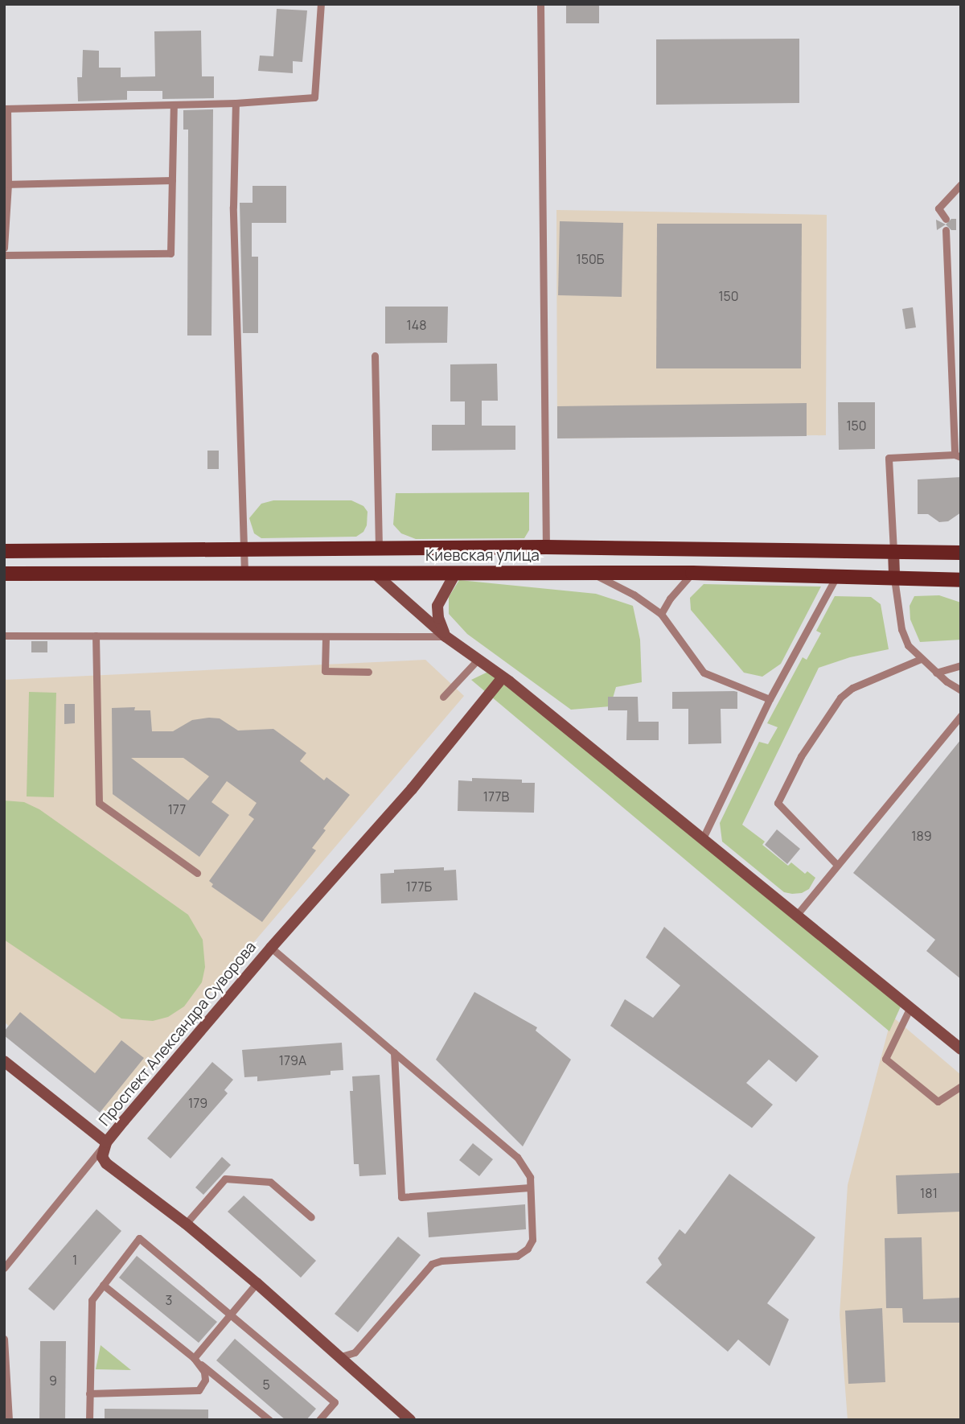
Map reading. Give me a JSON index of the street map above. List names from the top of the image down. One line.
{"streets":{"main road":["Киевская улица"],"street":["Проспект Александра Суворова"]},"house_numbers":["150Б","150","148","150","177В","177","189","177Б","179А","179","181","1","3","9","5"]}
